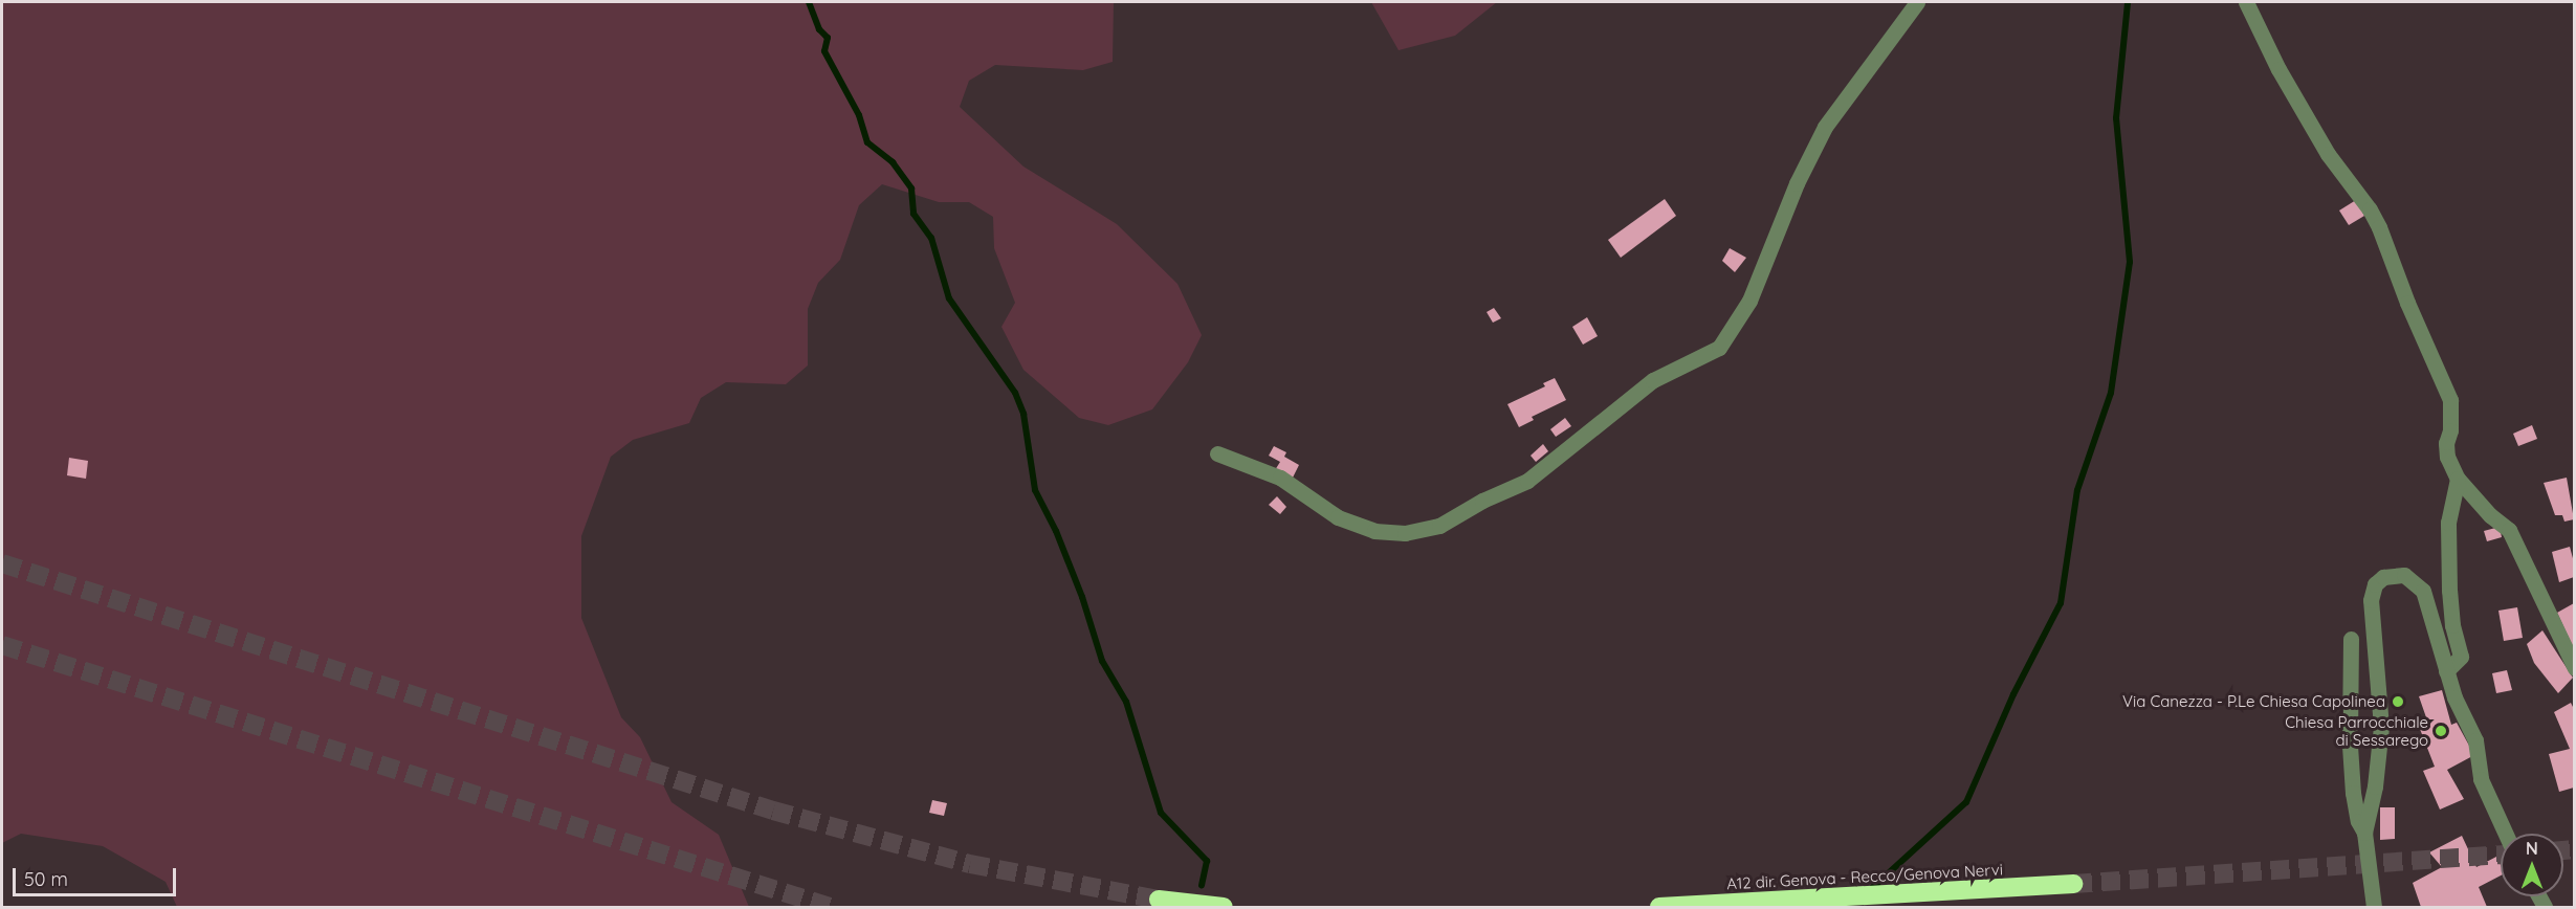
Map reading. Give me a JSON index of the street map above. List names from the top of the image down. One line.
{"streets":{"highway":["A12 dir. Genova - Recco/Genova Nervi"]},"places":["Via Canezza - P.Le Chiesa Capolinea","Chiesa Parrocchiale di Sessarego"],"scale_bar":"50 m","north":"top"}
